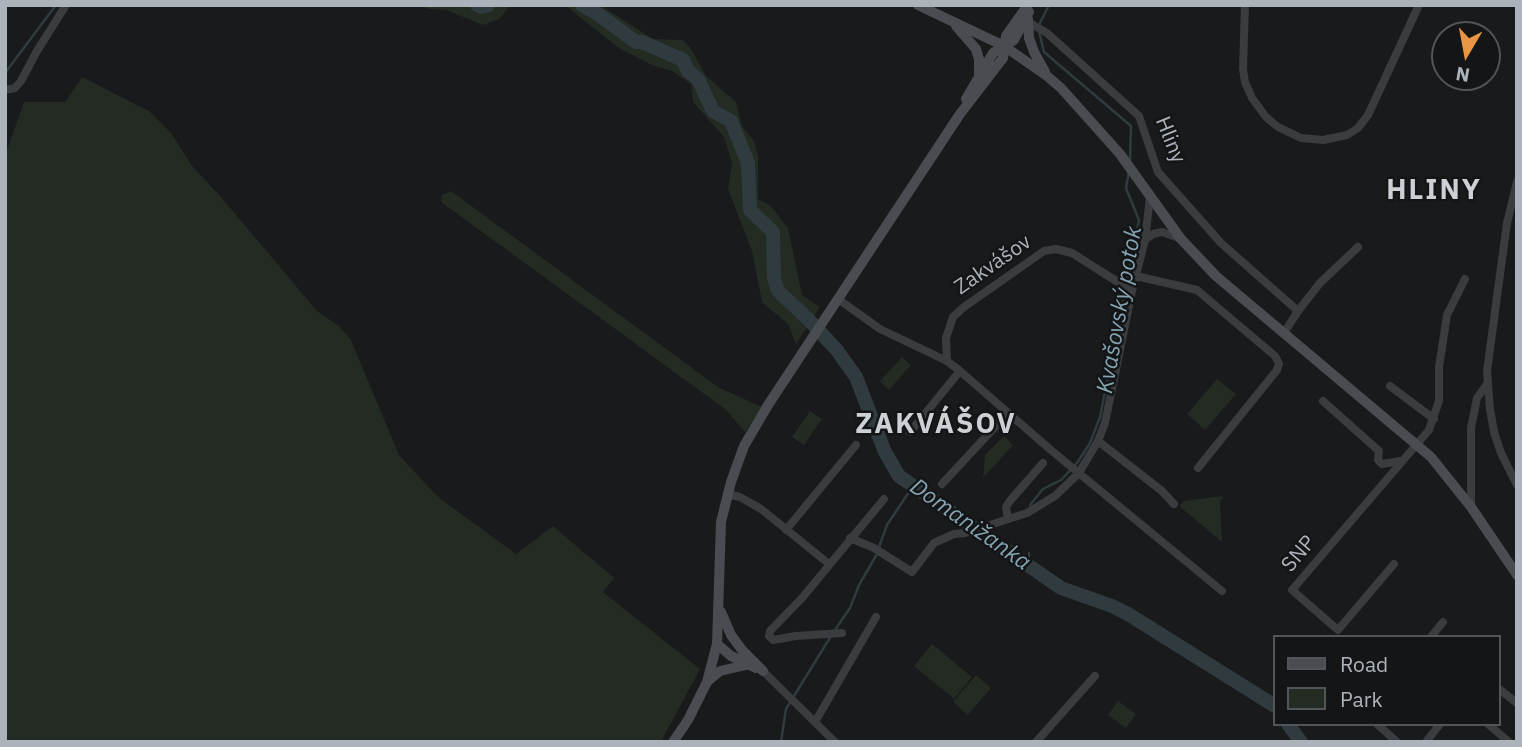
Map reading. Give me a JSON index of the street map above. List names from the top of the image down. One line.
{"streets":{"street":["Hliny","Zakvášov","SNP"]},"districts":["HLINY","ZAKVÁŠOV"],"water":["Kvašovský potok","Domanižanka"],"legend":["Road","Park"],"north":"bottom"}
